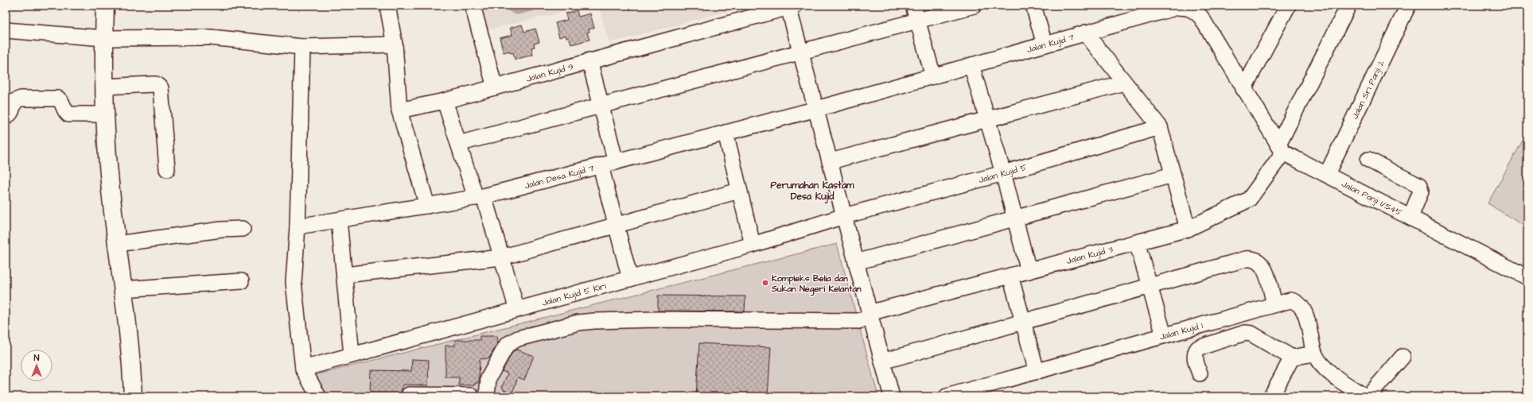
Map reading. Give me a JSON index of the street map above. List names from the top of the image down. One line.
{"streets":{"street":["Jalan Kujid 7","Jalan Kujid 9","Jalan Sri Panji 2","Jalan Kujid 5","Jalan Desa Kujid 7","Jalan Panji 1/S45","Jalan Kujid 3","Jalan Kujid 5 Kiri","Jalan Kujid 1"]},"crossings":[["Jalan Kujid 7","Jalan Desa Kujid 7"],["Jalan Sri Panji 2","Jalan Panji 1/S45"],["Jalan Kujid 5","Jalan Kujid 5 Kiri"],["Jalan Panji 1/S45","Jalan Kujid 3"]],"districts":["Perumahan Kastam Desa Kujid"],"places":["Kompleks Belia dan Sukan Negeri Kelantan"],"north":"top"}
